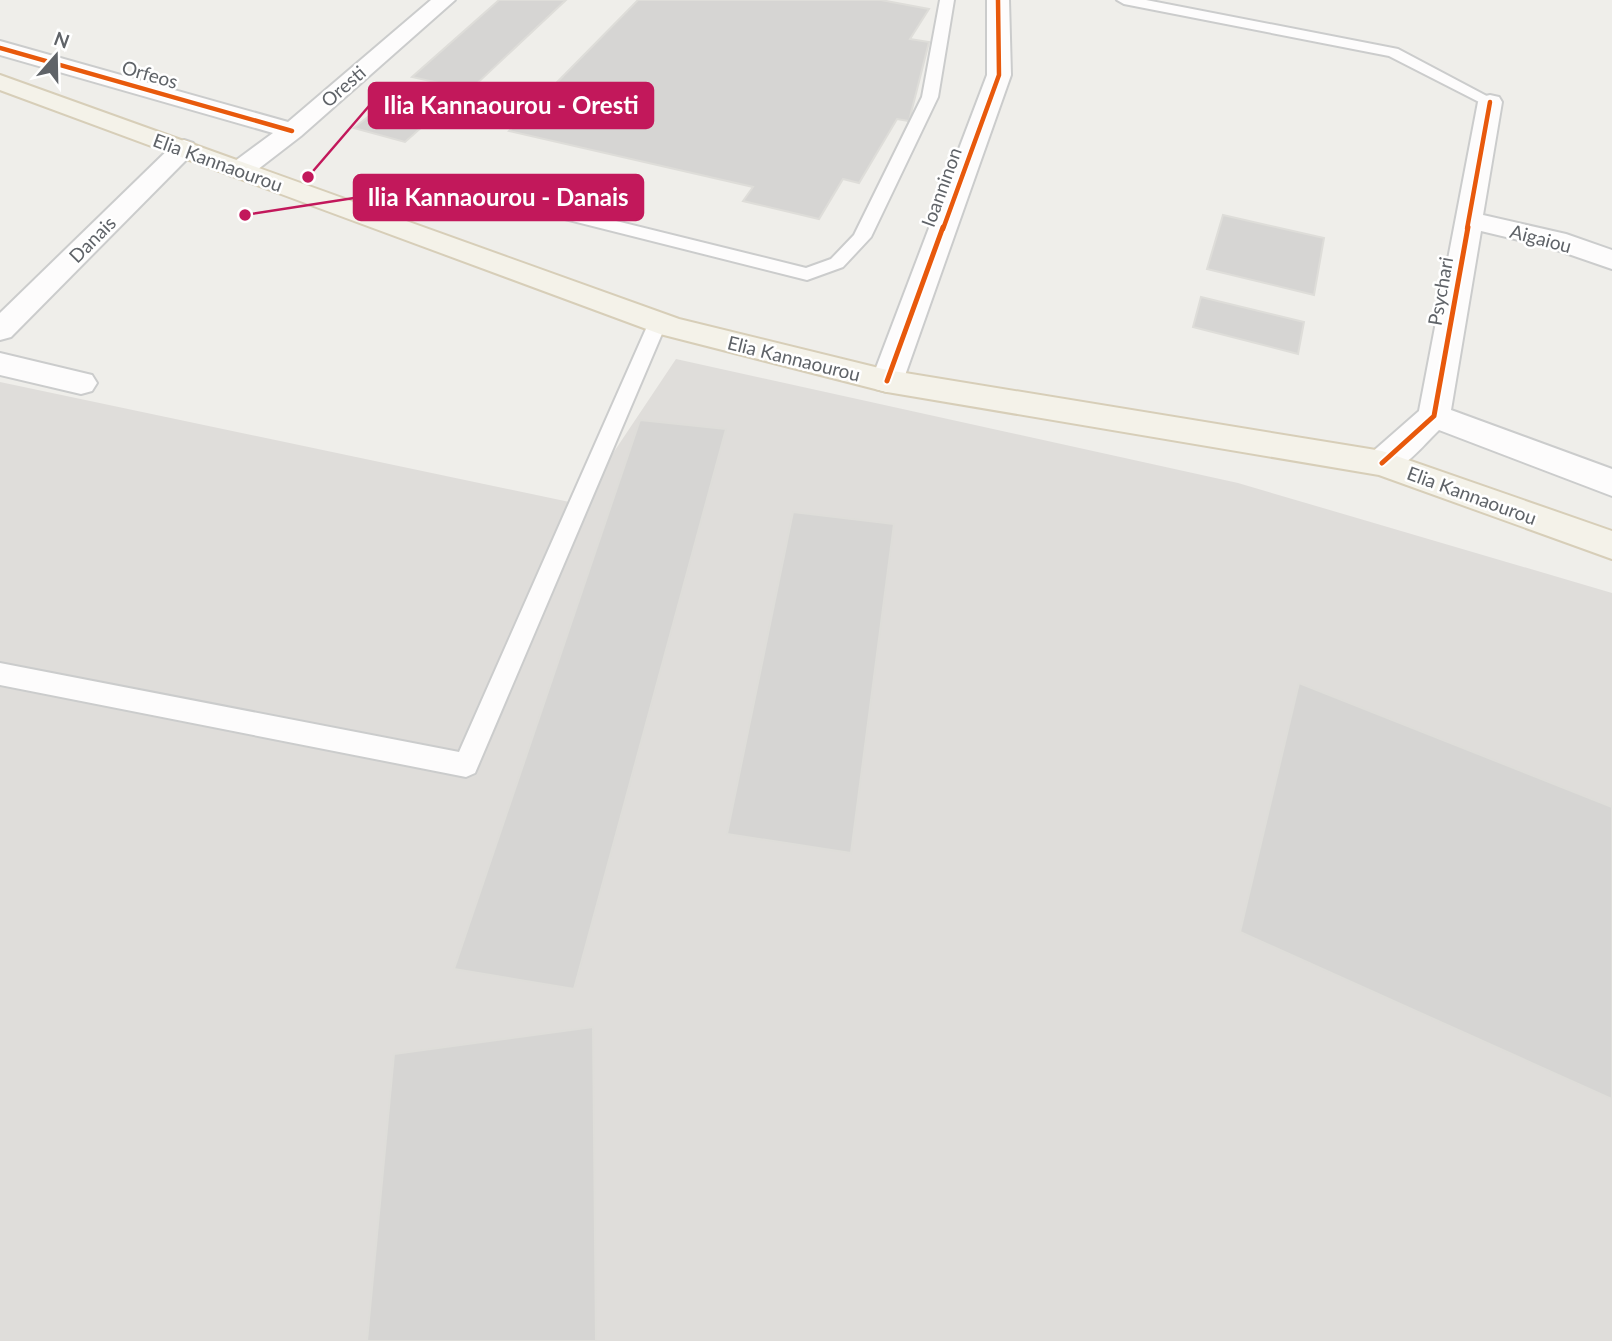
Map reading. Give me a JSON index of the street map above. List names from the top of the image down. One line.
{"streets":{"main road":["Elia Kannaourou"],"street":["Orfeos","Oresti","Ioanninon","Aigaiou","Danais","Psychari"]},"crossings":[["Orfeos","Oresti"],["Oresti","Elia Kannaourou"],["Elia Kannaourou","Ioanninon"],["Elia Kannaourou","Danais"],["Aigaiou","Psychari"]],"places":["Ilia Kannaourou - Oresti","Ilia Kannaourou - Danais"],"north":"top"}
